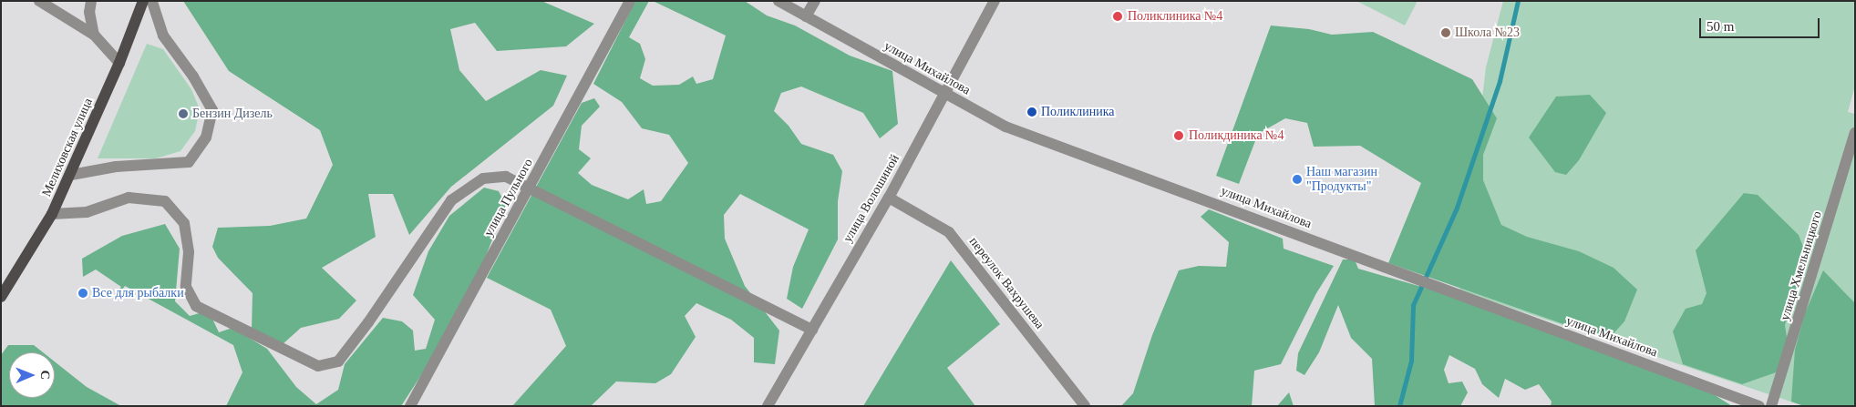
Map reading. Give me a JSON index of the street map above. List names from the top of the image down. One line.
{"streets":{"main road":["Мелиховская улица"],"street":["улица Михайлова","улица Пульного","улица Волошиной","улица Хмельницкого","переулок Вахрушева"]},"crossings":[["улица Михайлова","улица Волошиной"],["улица Волошиной","переулок Вахрушева"]],"places":["Поликлиника №4","Школа №23","Поликлиника","Бензин Дизель","Поликдиника №4","Наш магазин \"Продукты\"","Все для рыбалки"],"scale_bar":"50 m","north":"right"}
